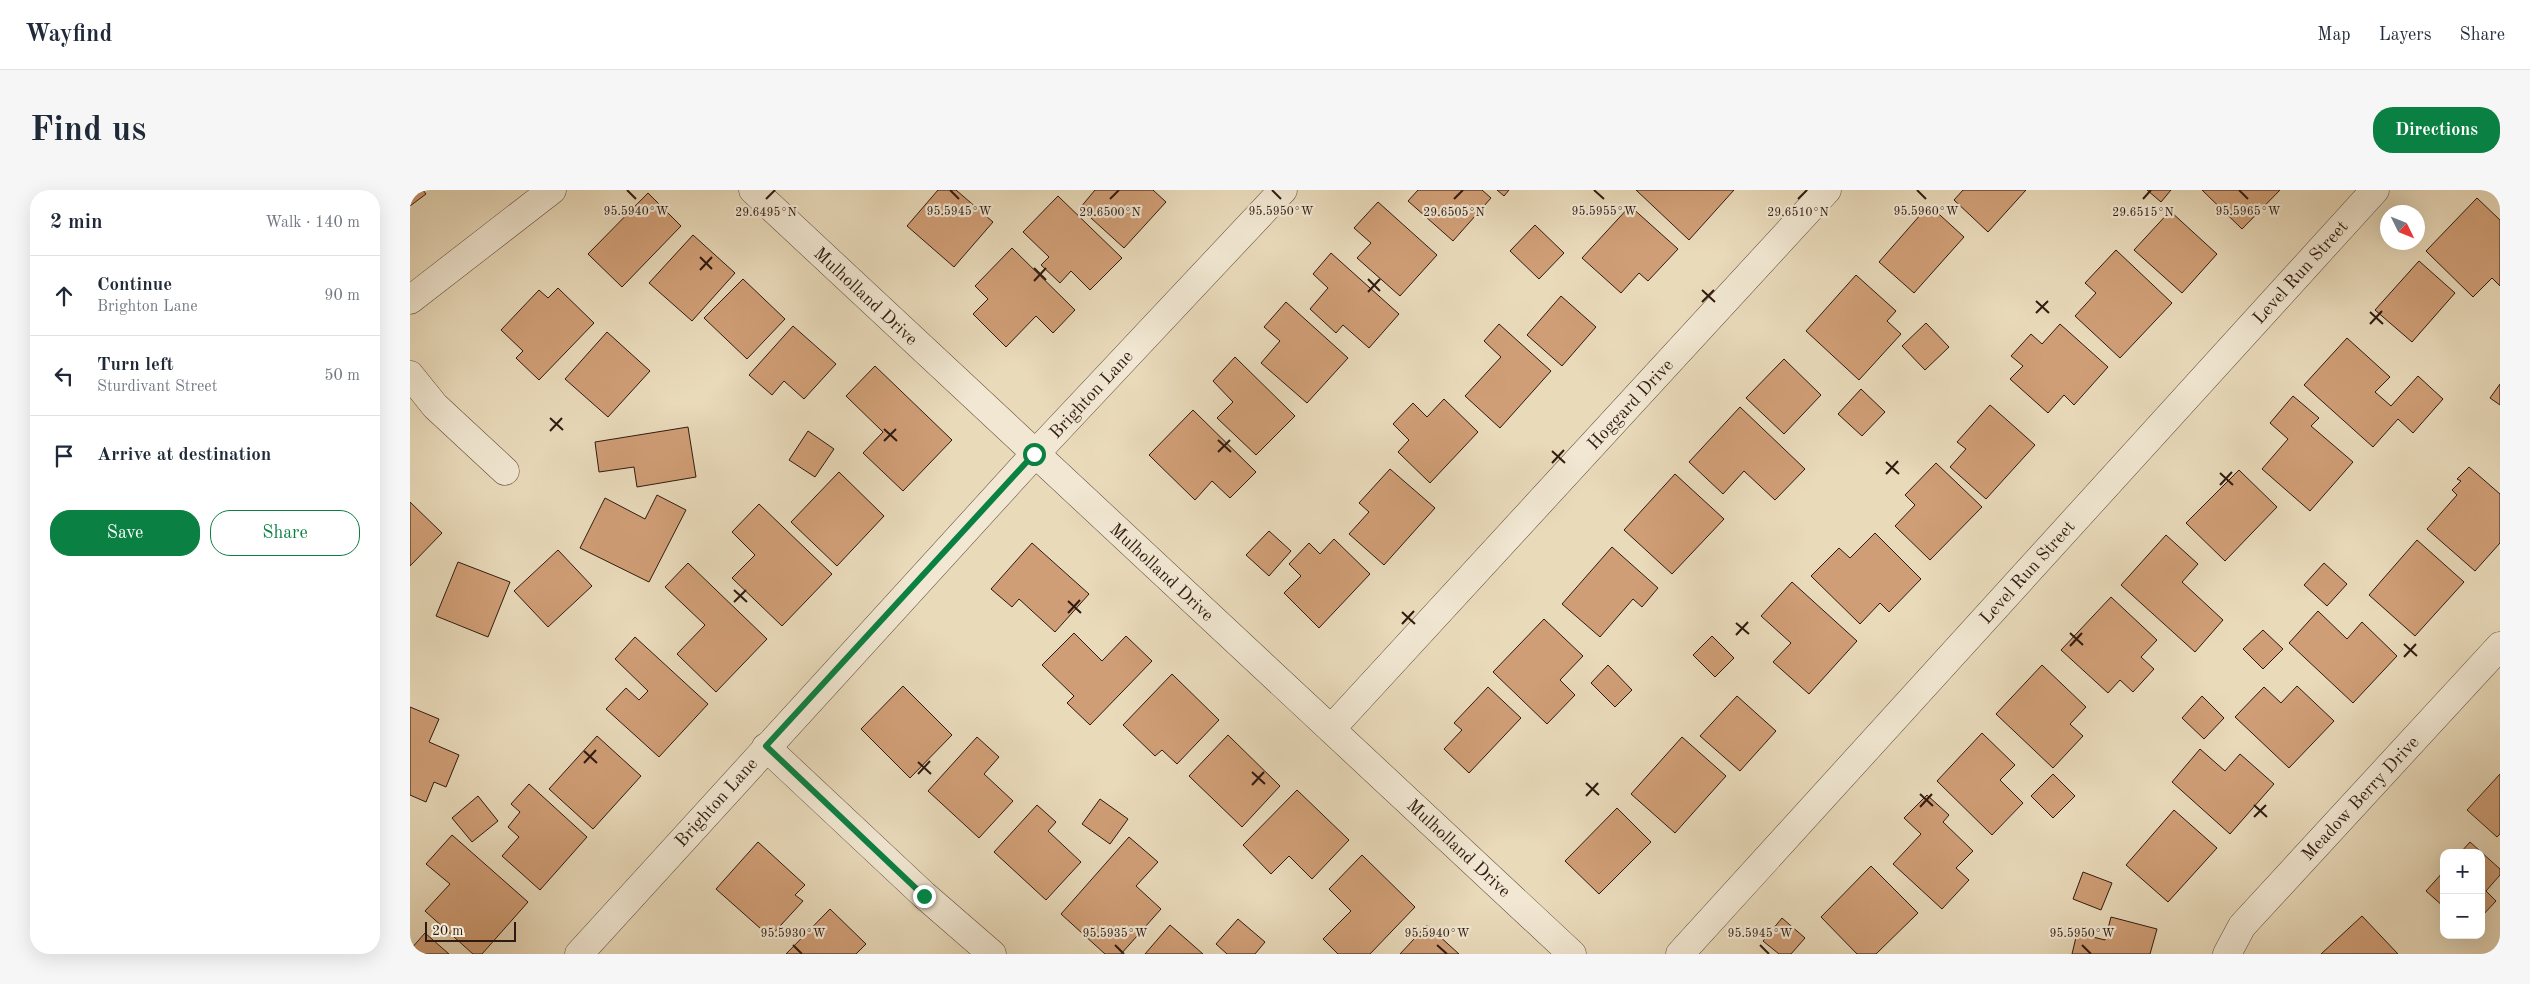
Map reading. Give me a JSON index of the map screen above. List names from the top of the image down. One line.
{"streets":{"street":["Level Run Street","Mulholland Drive","Brighton Lane","Hoggard Drive","Meadow Berry Drive"]},"crossings":[["Mulholland Drive","Brighton Lane"],["Mulholland Drive","Hoggard Drive"]],"scale_bar":"20 m","north":"bottom right","page":{"header":"Wayfind","nav":["Map","Layers","Share"],"buttons":["Directions",["Save","Share"]],"title":"Find us","heading":["2 min","Walk · 140 m"],"list":[["Continue","Brighton Lane","90 m"],["Turn left","Sturdivant Street","50 m"],"Arrive at destination"],"map_buttons":["+","−"],"scale":"20 m"},"coordinates":["95.5940°W","95.5945°W","95.5955°W","95.5960°W","95.5950°W","95.5965°W","29.6510°N","29.6495°N","29.6500°N","29.6505°N","29.6515°N","95.5930°W","95.5935°W"]}
